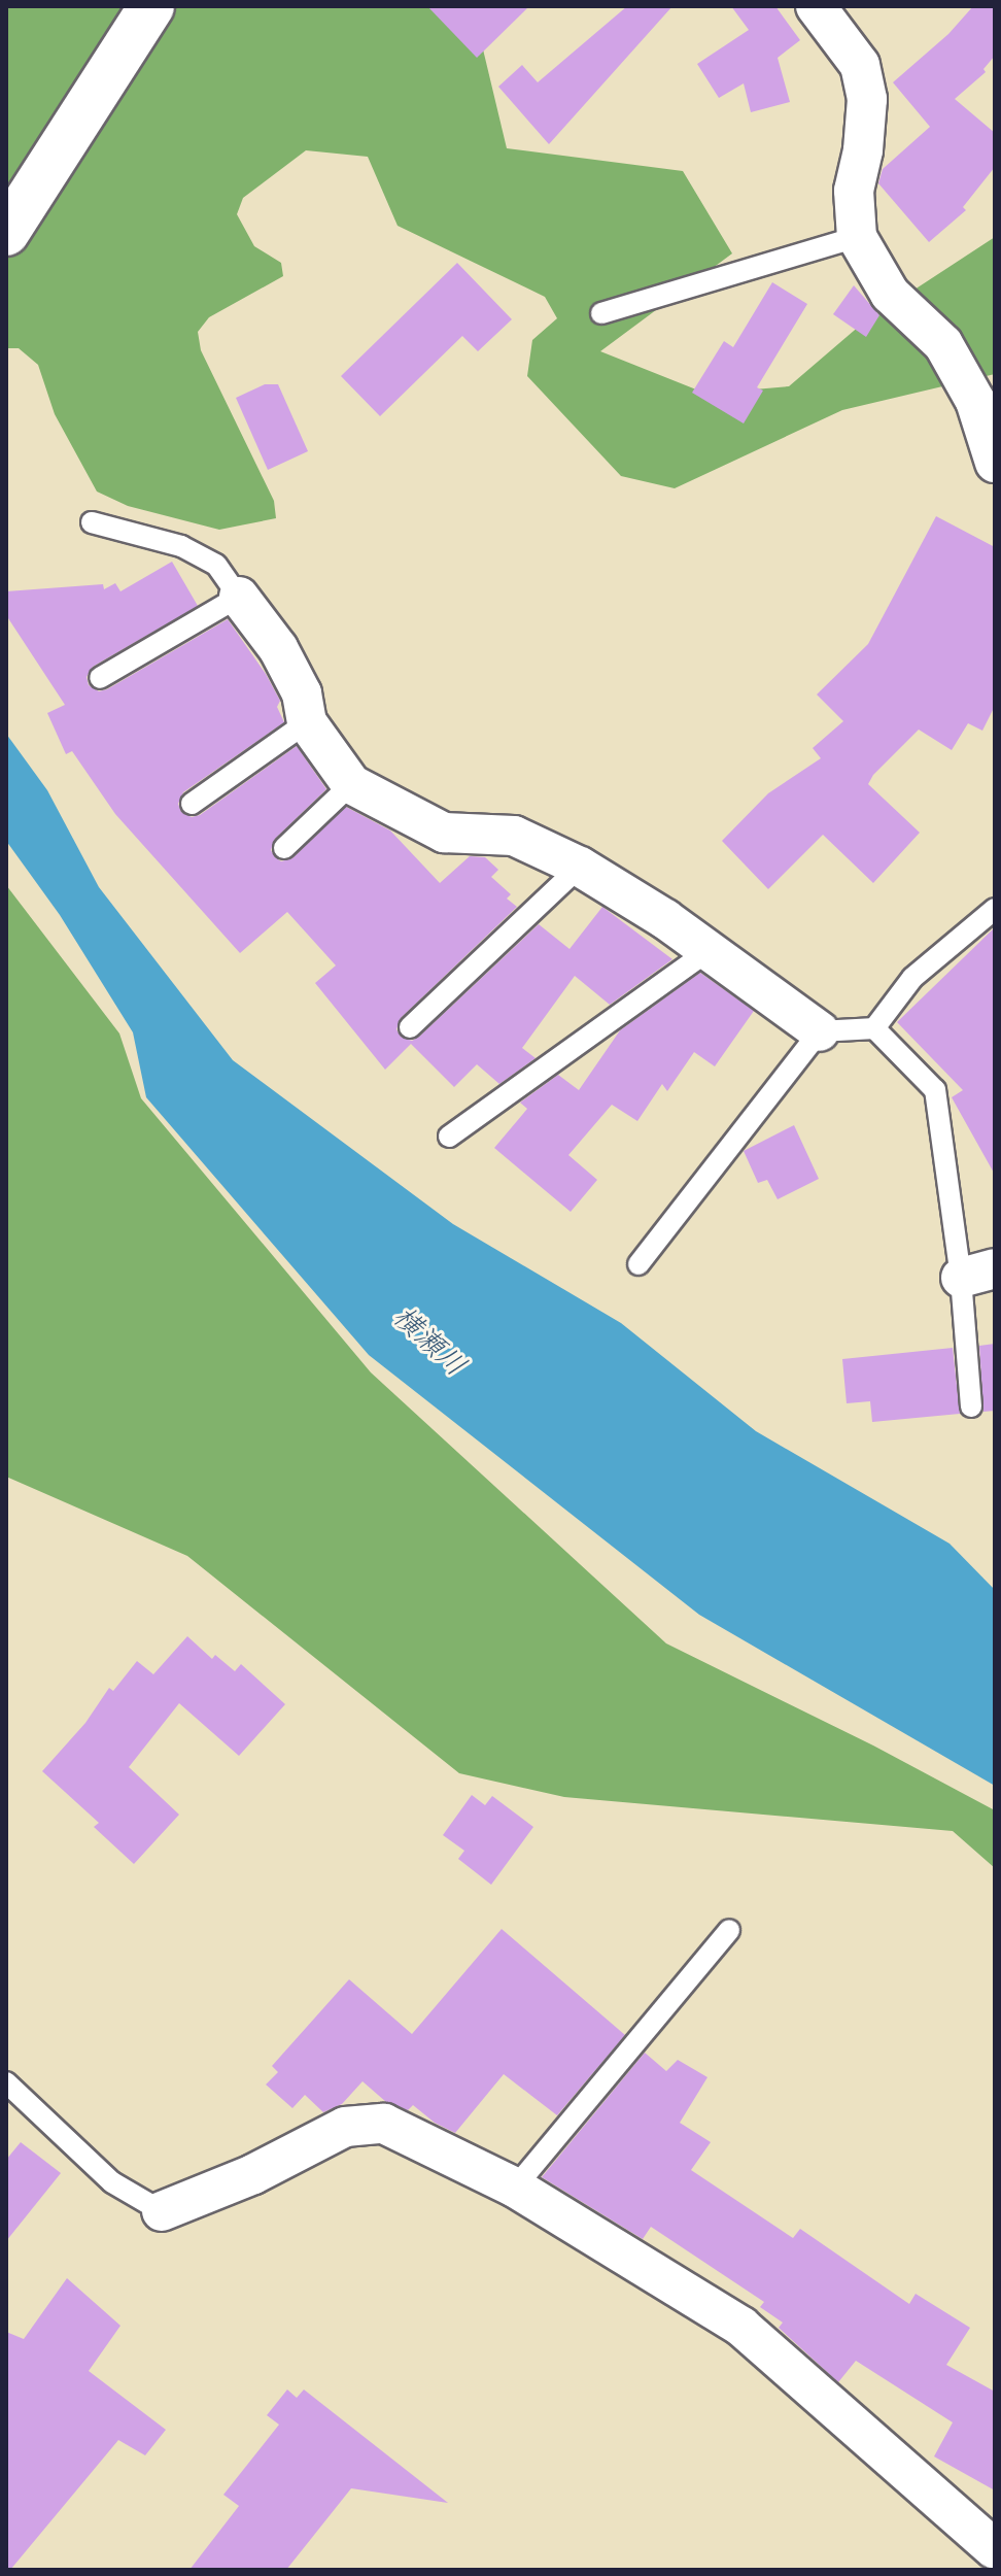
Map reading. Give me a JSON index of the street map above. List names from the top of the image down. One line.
{"water":["横瀬川"]}
